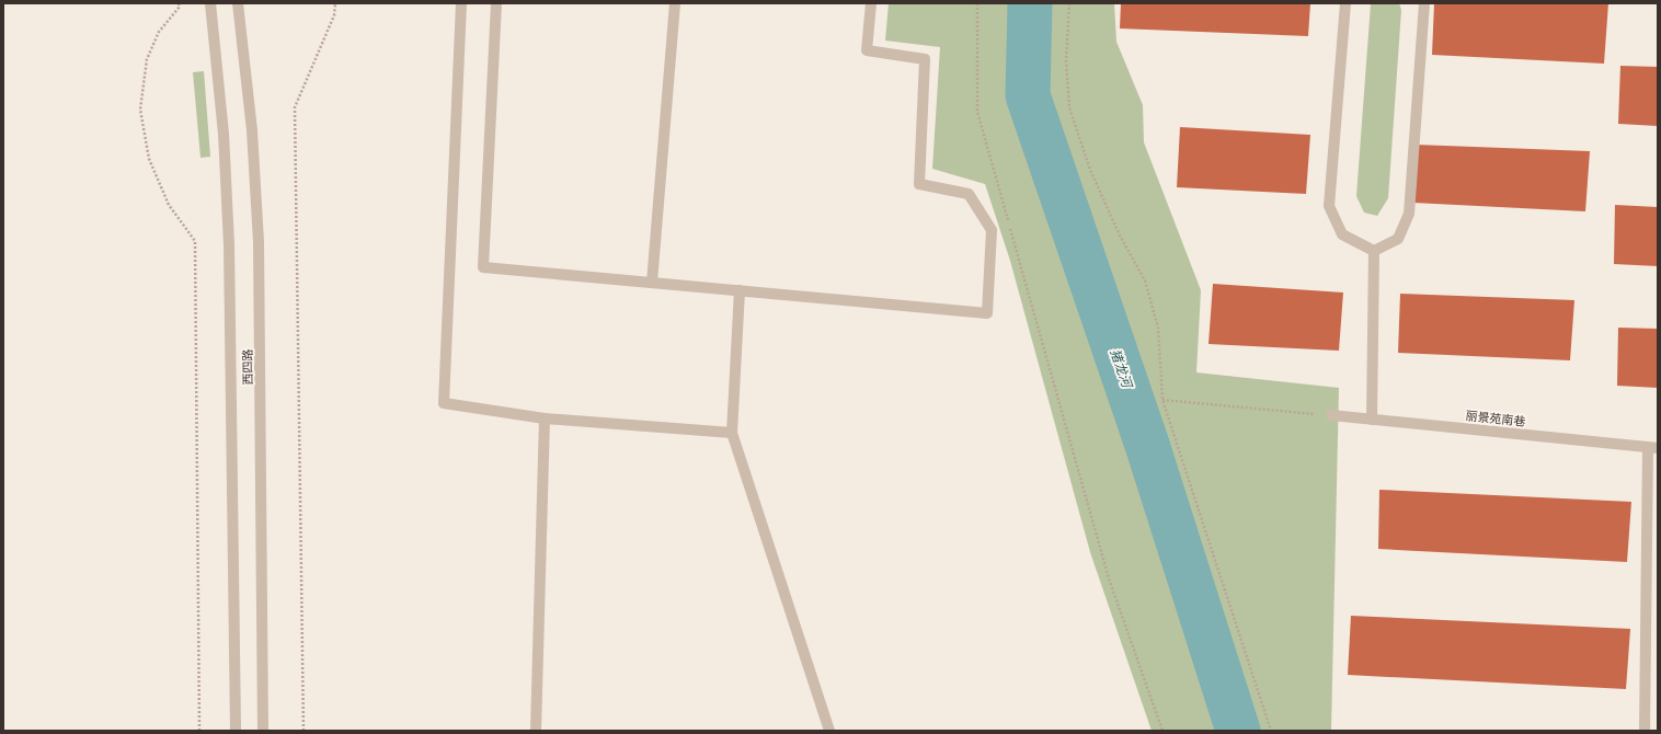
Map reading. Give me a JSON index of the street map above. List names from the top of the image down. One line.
{"streets":{"street":["西四路","丽景苑南巷"]},"water":["猪龙河"]}
